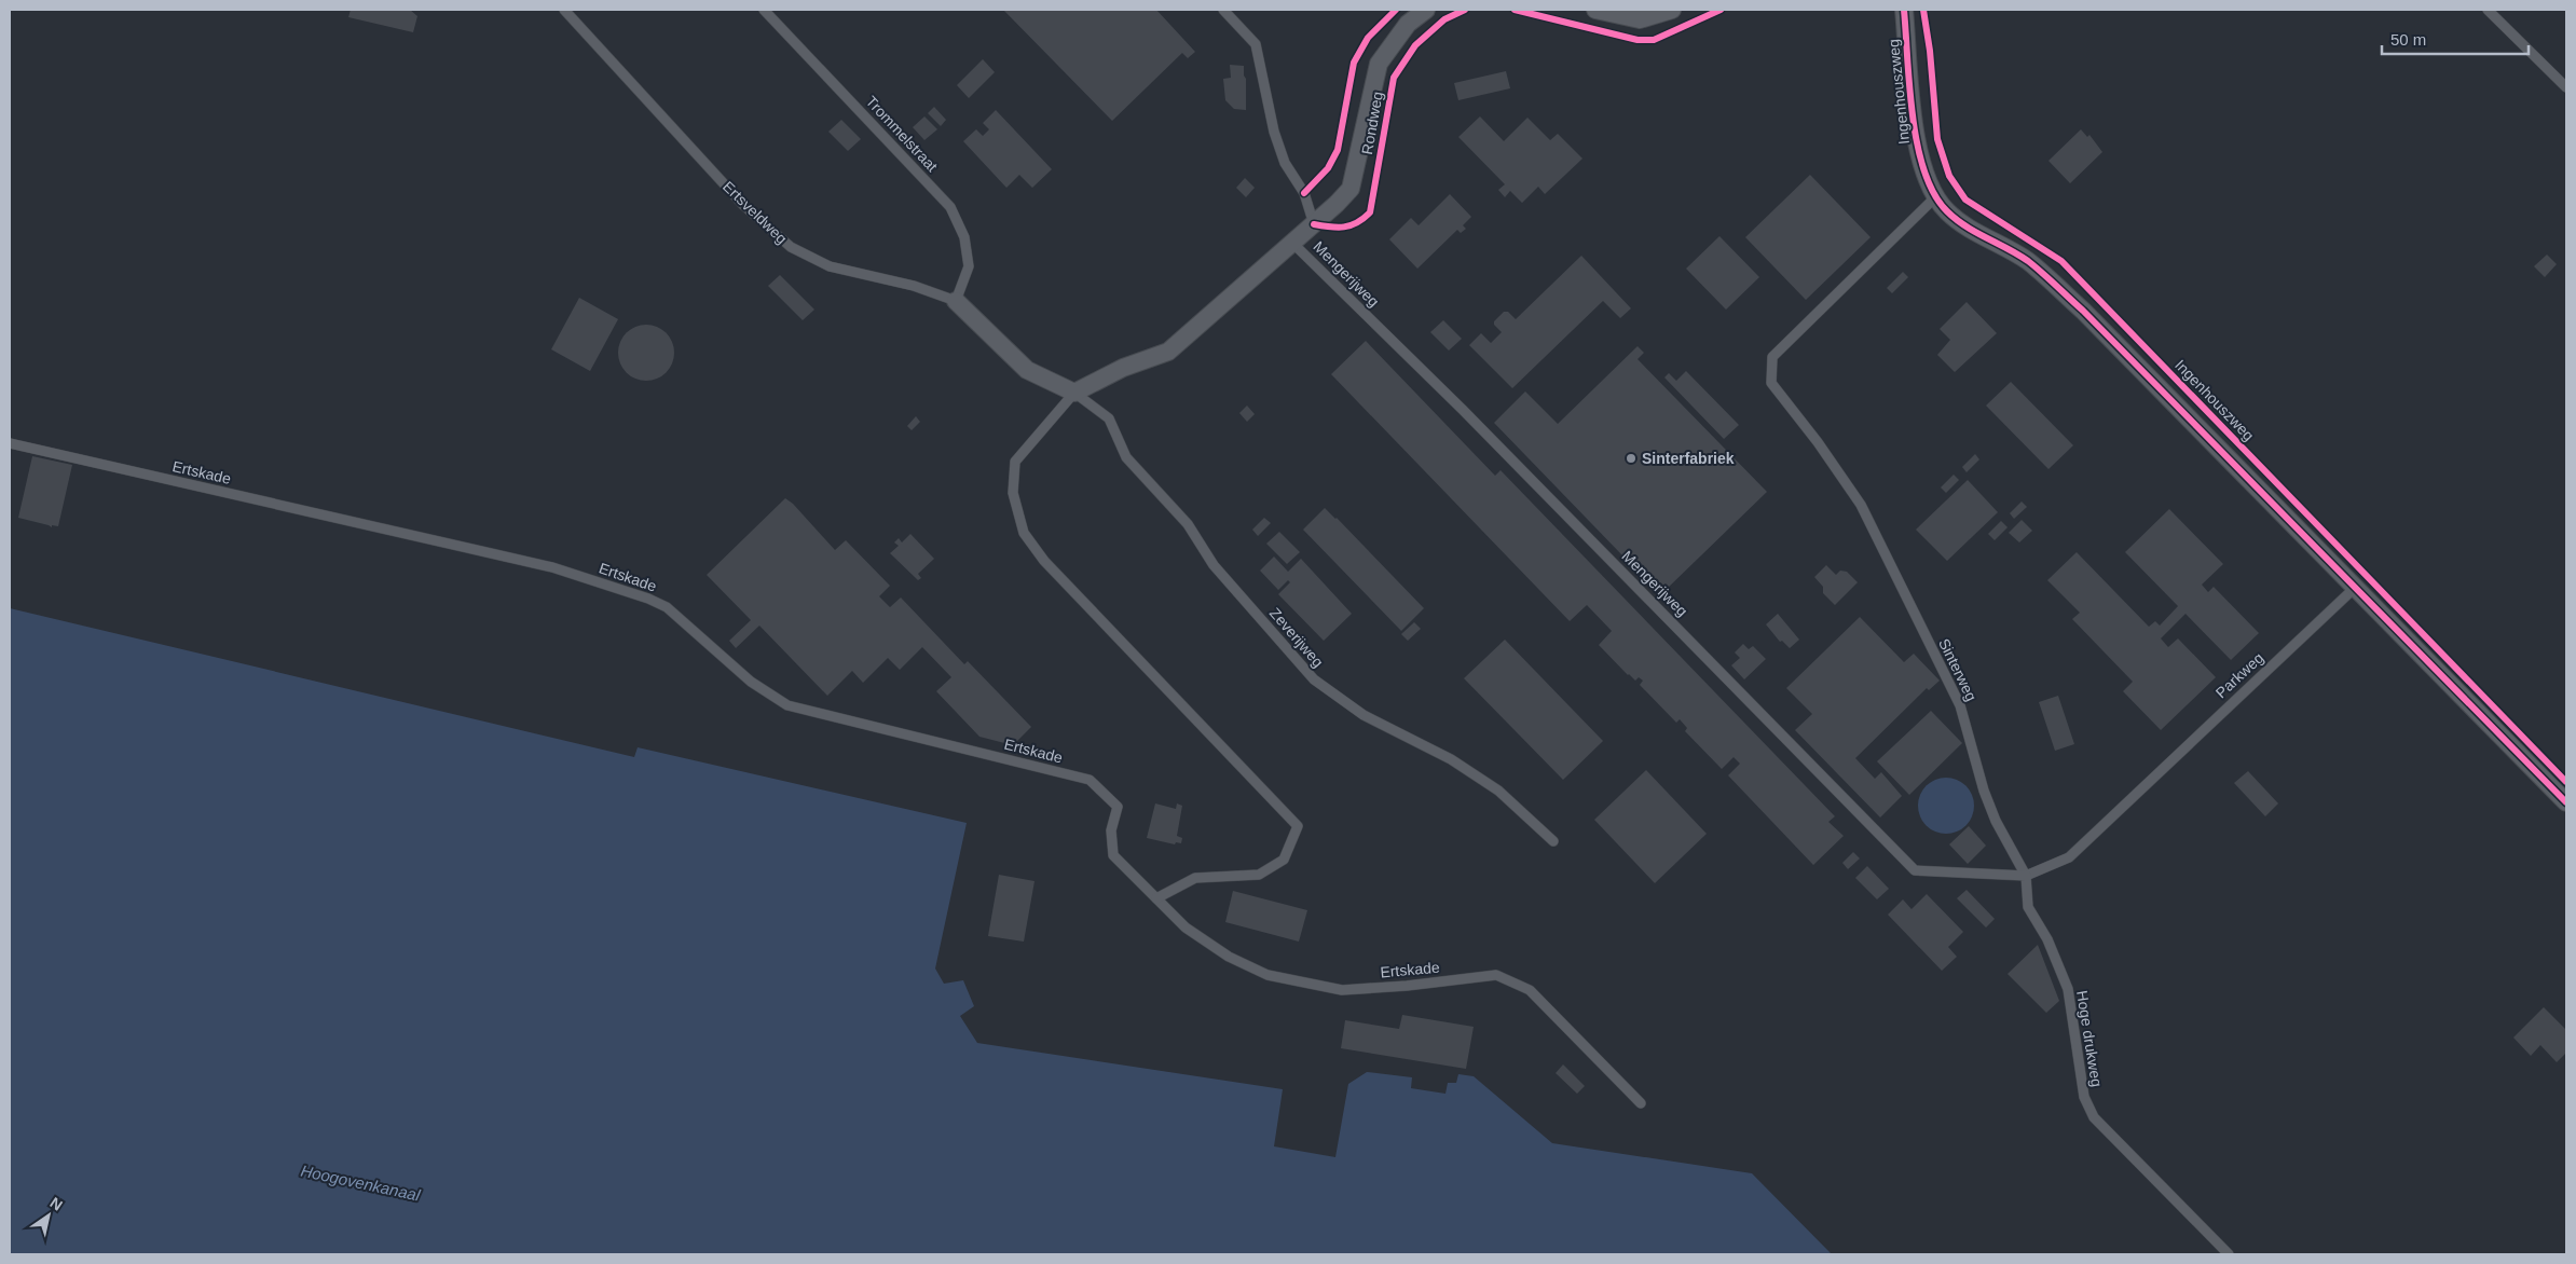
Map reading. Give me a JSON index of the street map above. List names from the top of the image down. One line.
{"streets":{"street":["Ingenhouszweg","Rondweg","Ertsveldweg"],"lane":["Trommelstraat","Mengerijweg","Ertskade","Zeverijweg","Sinterweg","Parkweg","Hoge drukweg"]},"crossings":[["Ingenhouszweg","Sinterweg"],["Ingenhouszweg","Parkweg"],["Rondweg","Ertsveldweg"],["Rondweg","Mengerijweg"],["Rondweg","Zeverijweg"],["Trommelstraat","Ertsveldweg"],["Ertsveldweg","Zeverijweg"],["Mengerijweg","Sinterweg"],["Mengerijweg","Parkweg"],["Mengerijweg","Hoge drukweg"],["Sinterweg","Parkweg"],["Sinterweg","Hoge drukweg"],["Parkweg","Hoge drukweg"]],"water":["Hoogovenkanaal"],"places":["Sinterfabriek"],"scale_bar":"50 m","north":"top right"}
